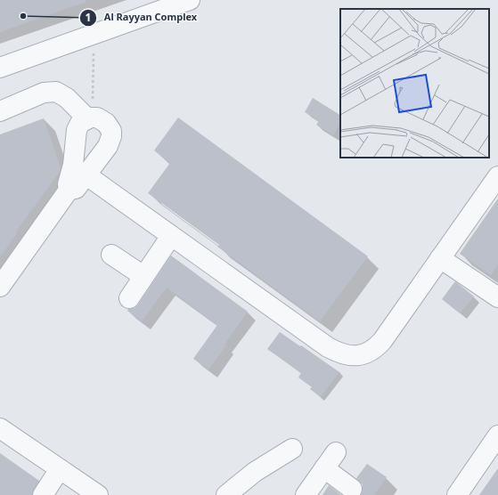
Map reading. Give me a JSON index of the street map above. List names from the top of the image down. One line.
{"places":["Al Rayyan Complex"]}
